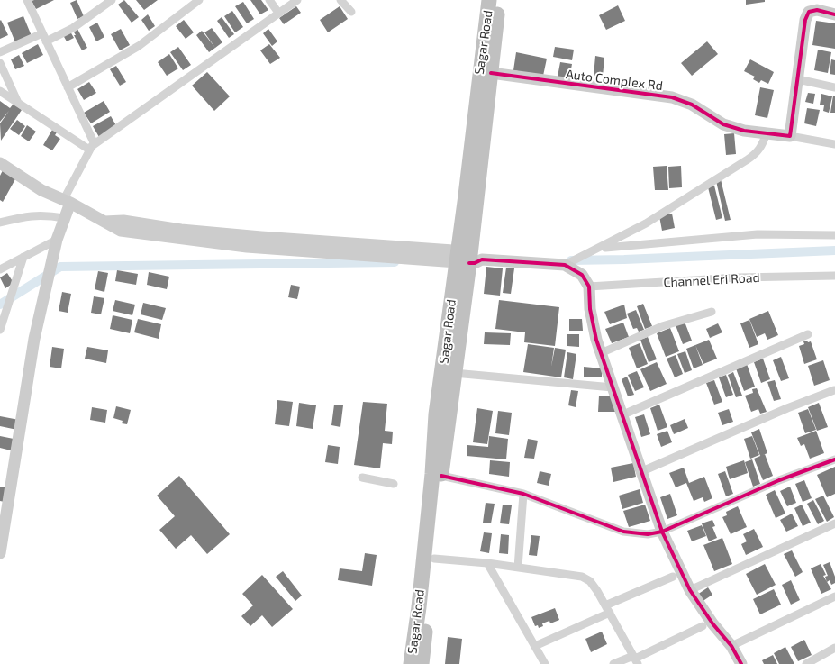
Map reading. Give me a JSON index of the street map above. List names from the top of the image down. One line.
{"streets":{"highway":["Sagar Road"],"street":["Auto Complex Rd","Channel Eri Road"]},"crossings":[["Sagar Road","Auto Complex Rd"]]}
